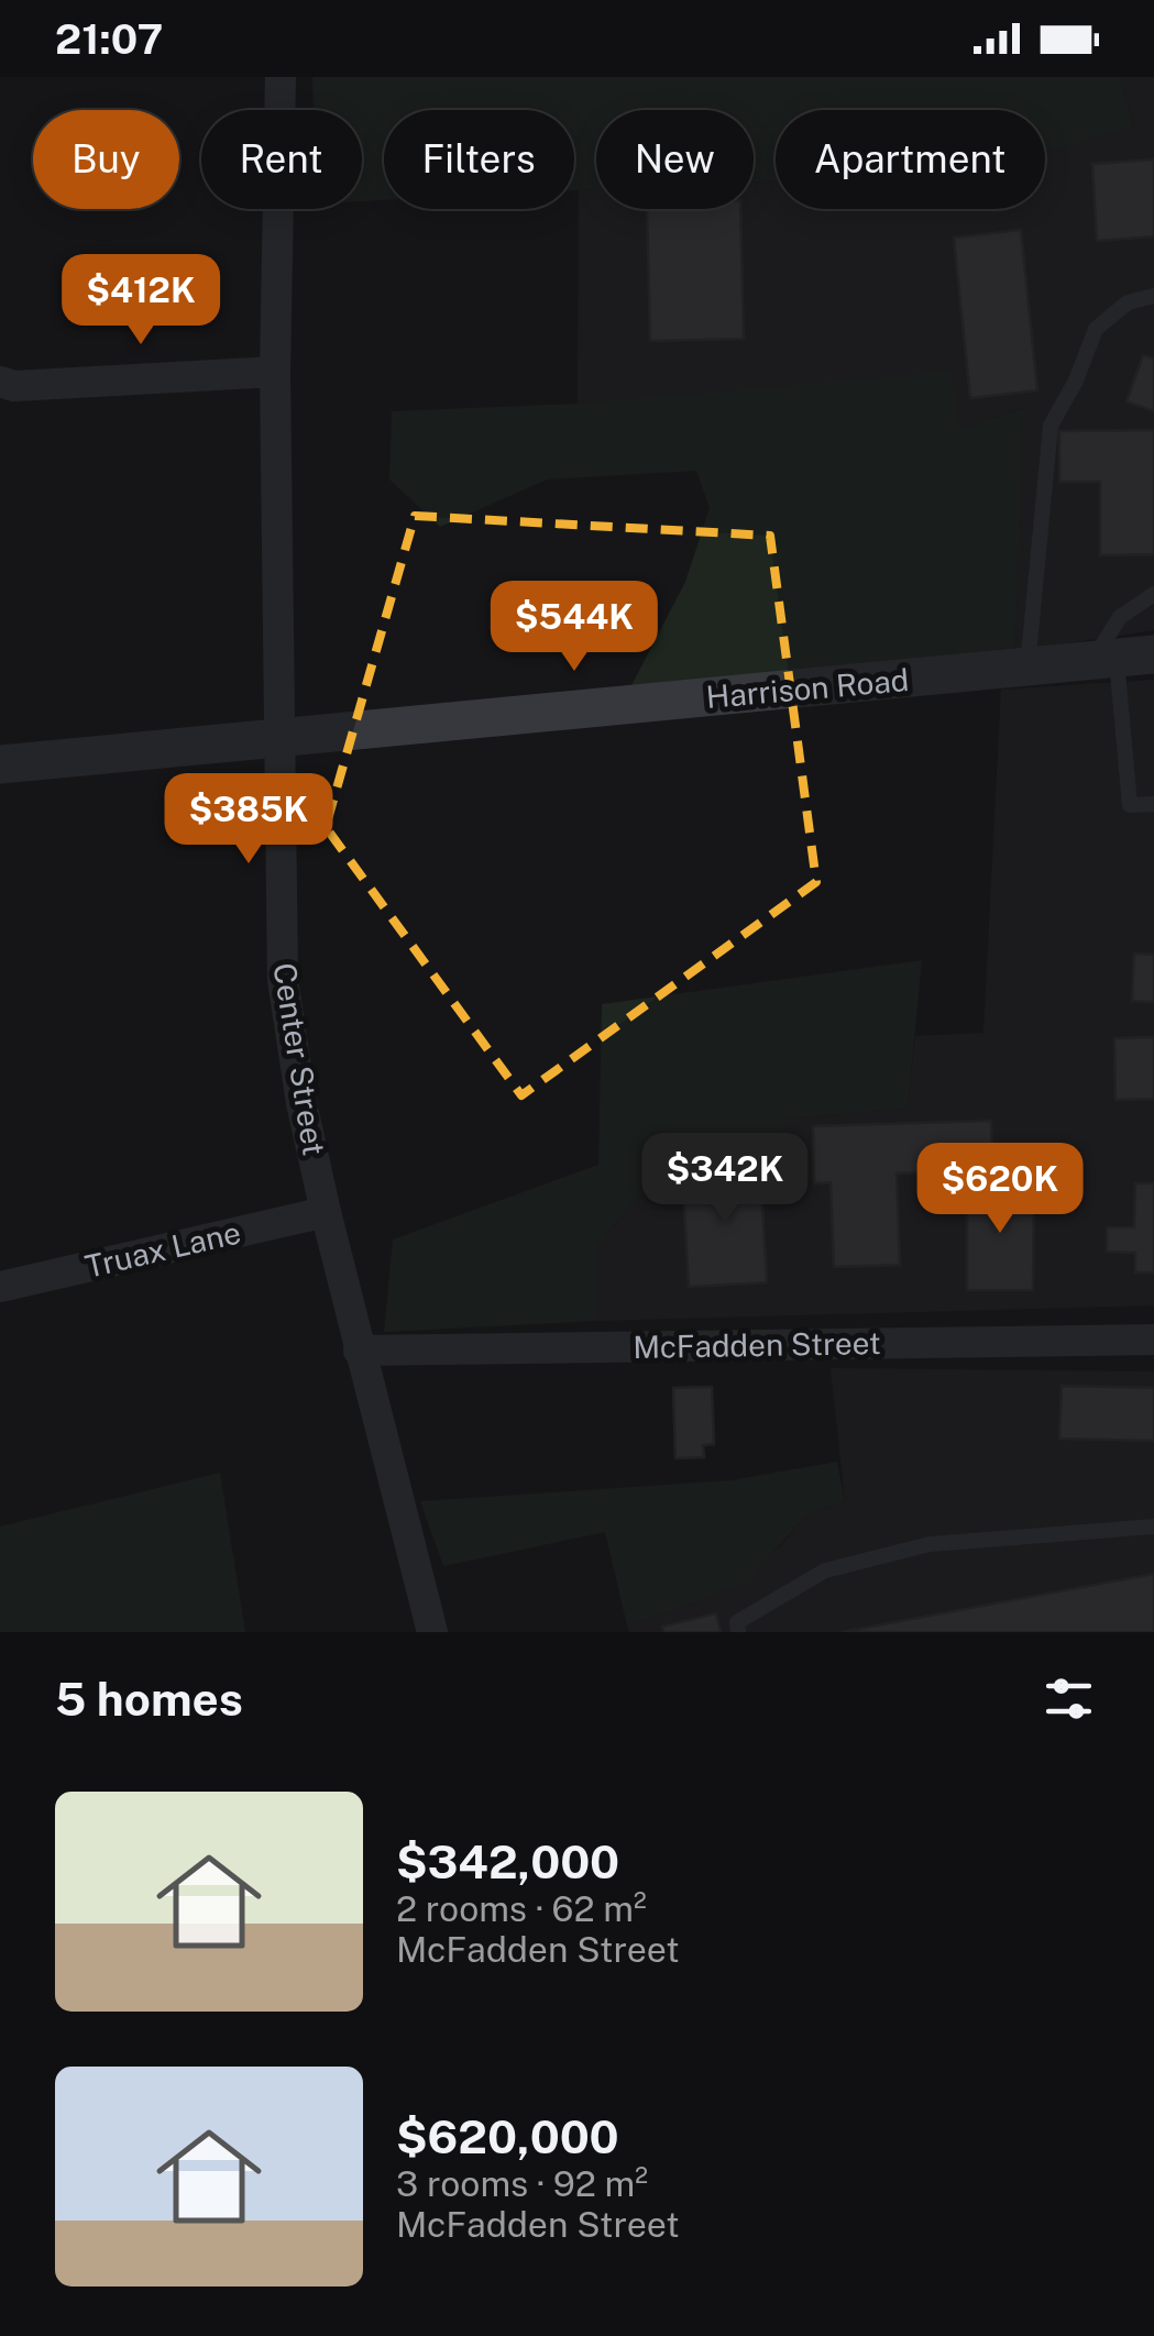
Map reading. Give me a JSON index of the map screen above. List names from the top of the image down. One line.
{"streets":{"street":["Harrison Road","Center Street","Truax Lane","McFadden Street"]},"crossings":[["Harrison Road","Center Street"],["Center Street","Truax Lane"],["Center Street","McFadden Street"]],"page":{"status":"21:07","chip":["Buy","Rent","Filters","New","Apartment"],"price":["$412K","$544K","$385K","$342K","$620K"],"heading":"5 homes","list":[{"name":"$342,000","note":"2 rooms · 62 m² · McFadden Street"},{"name":"$620,000","note":"3 rooms · 92 m² · McFadden Street"}]}}
